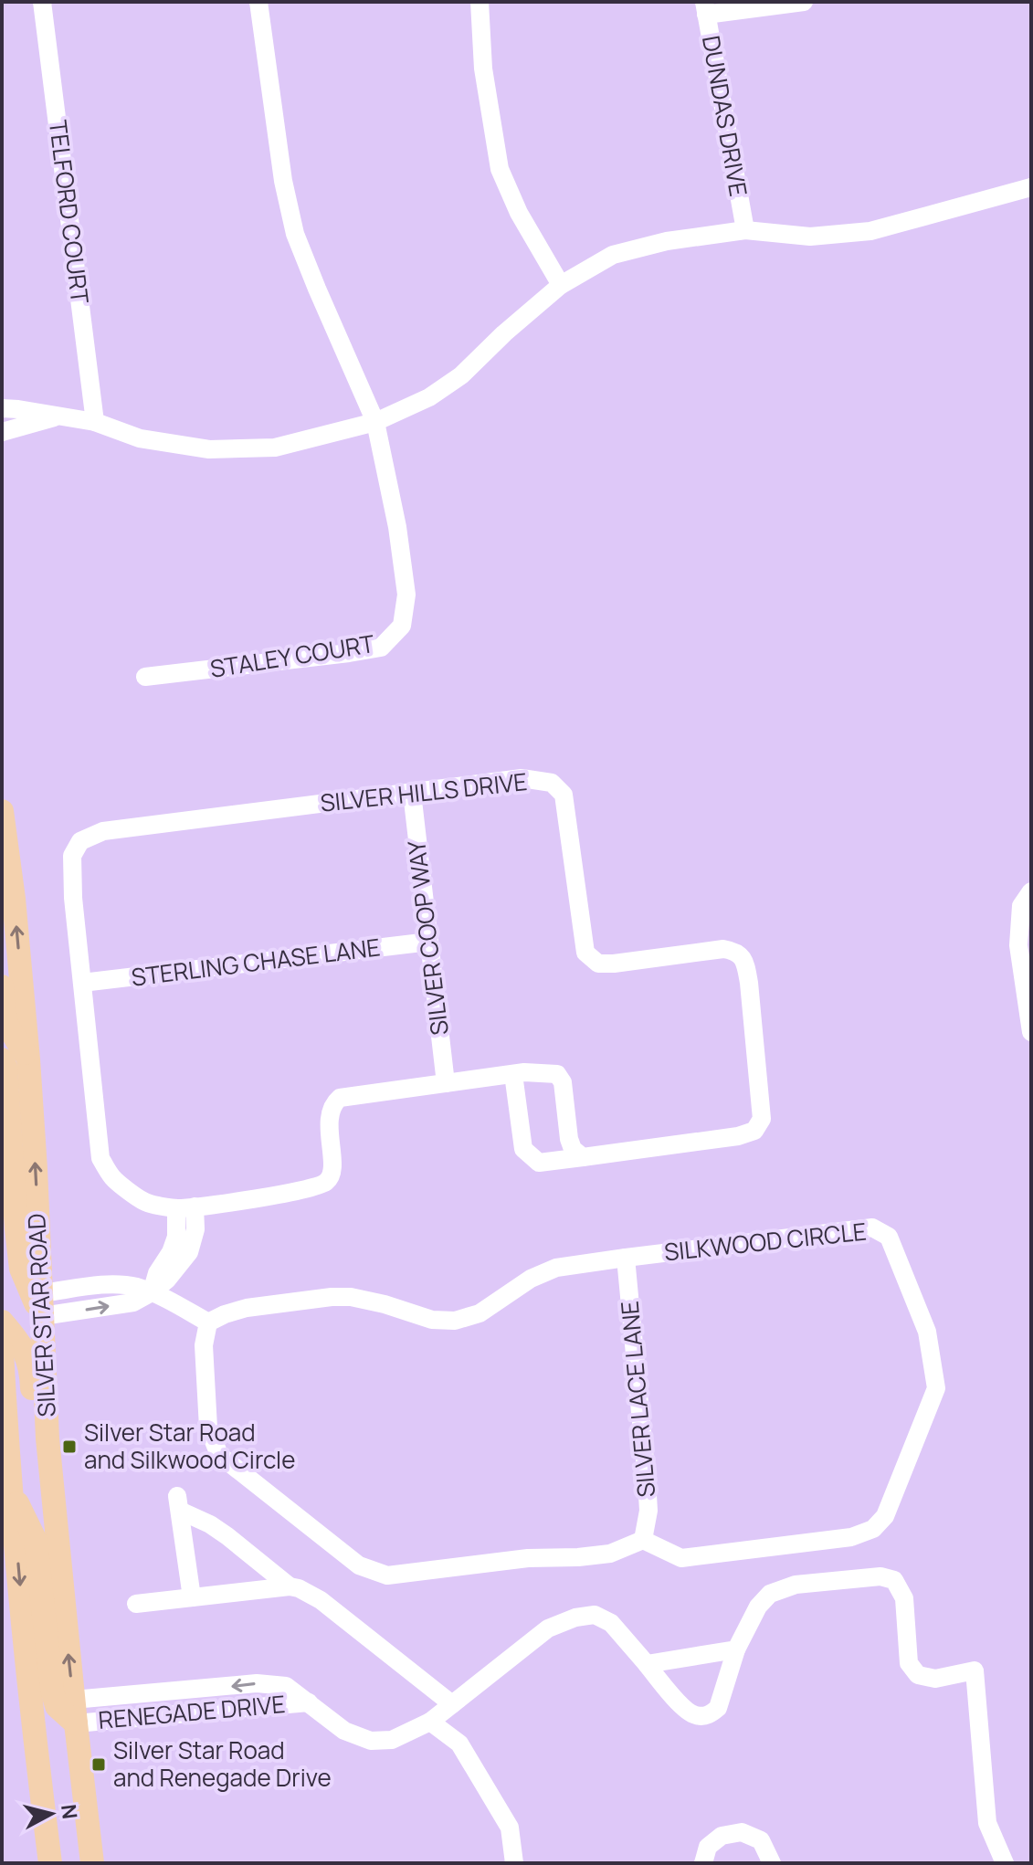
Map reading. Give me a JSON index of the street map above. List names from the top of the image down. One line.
{"streets":{"main road":["SILVER STAR ROAD"],"street":["DUNDAS DRIVE","TELFORD COURT","STALEY COURT","SILVER HILLS DRIVE","SILVER COOP WAY","STERLING CHASE LANE","SILKWOOD CIRCLE","SILVER LACE LANE","RENEGADE DRIVE"]},"crossings":[["SILVER HILLS DRIVE","SILVER COOP WAY"],["SILVER HILLS DRIVE","STERLING CHASE LANE"],["SILVER COOP WAY","STERLING CHASE LANE"],["SILKWOOD CIRCLE","SILVER LACE LANE"],["SILVER STAR ROAD","RENEGADE DRIVE"]],"places":{"transit":["Silver Star Road and Silkwood Circle","Silver Star Road and Renegade Drive"]},"north":"right"}
